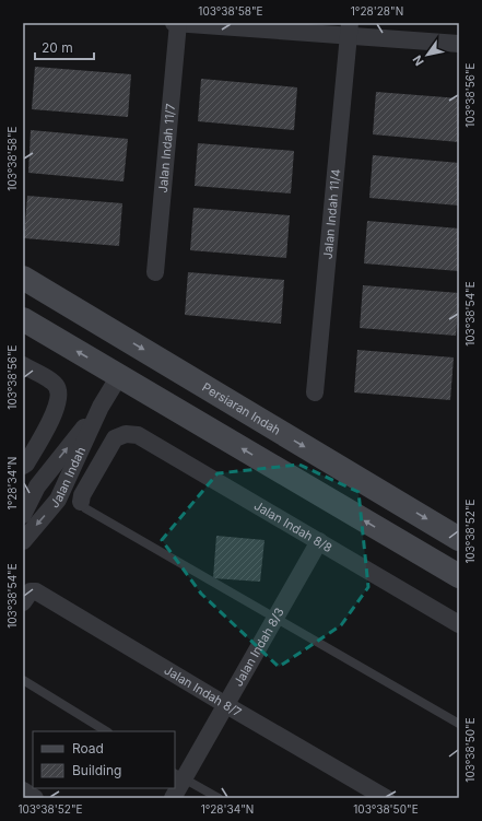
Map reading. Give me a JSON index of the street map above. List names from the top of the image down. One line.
{"streets":{"main road":["Persiaran Indah"],"street":["Jalan Indah 11/7","Jalan Indah 11/4","Jalan Indah","Jalan Indah 8/8","Jalan Indah 8/3","Jalan Indah 8/7"]},"crossings":[["Jalan Indah 8/8","Jalan Indah 8/3"],["Jalan Indah 8/3","Jalan Indah 8/7"]],"legend":["Road","Building"],"scale_bar":"20 m","north":"bottom left","coordinates":["103°38'58\"E","1°28'28\"N","103°38'56\"E","103°38'54\"E","1°28'34\"N","103°38'52\"E","103°38'50\"E"]}
